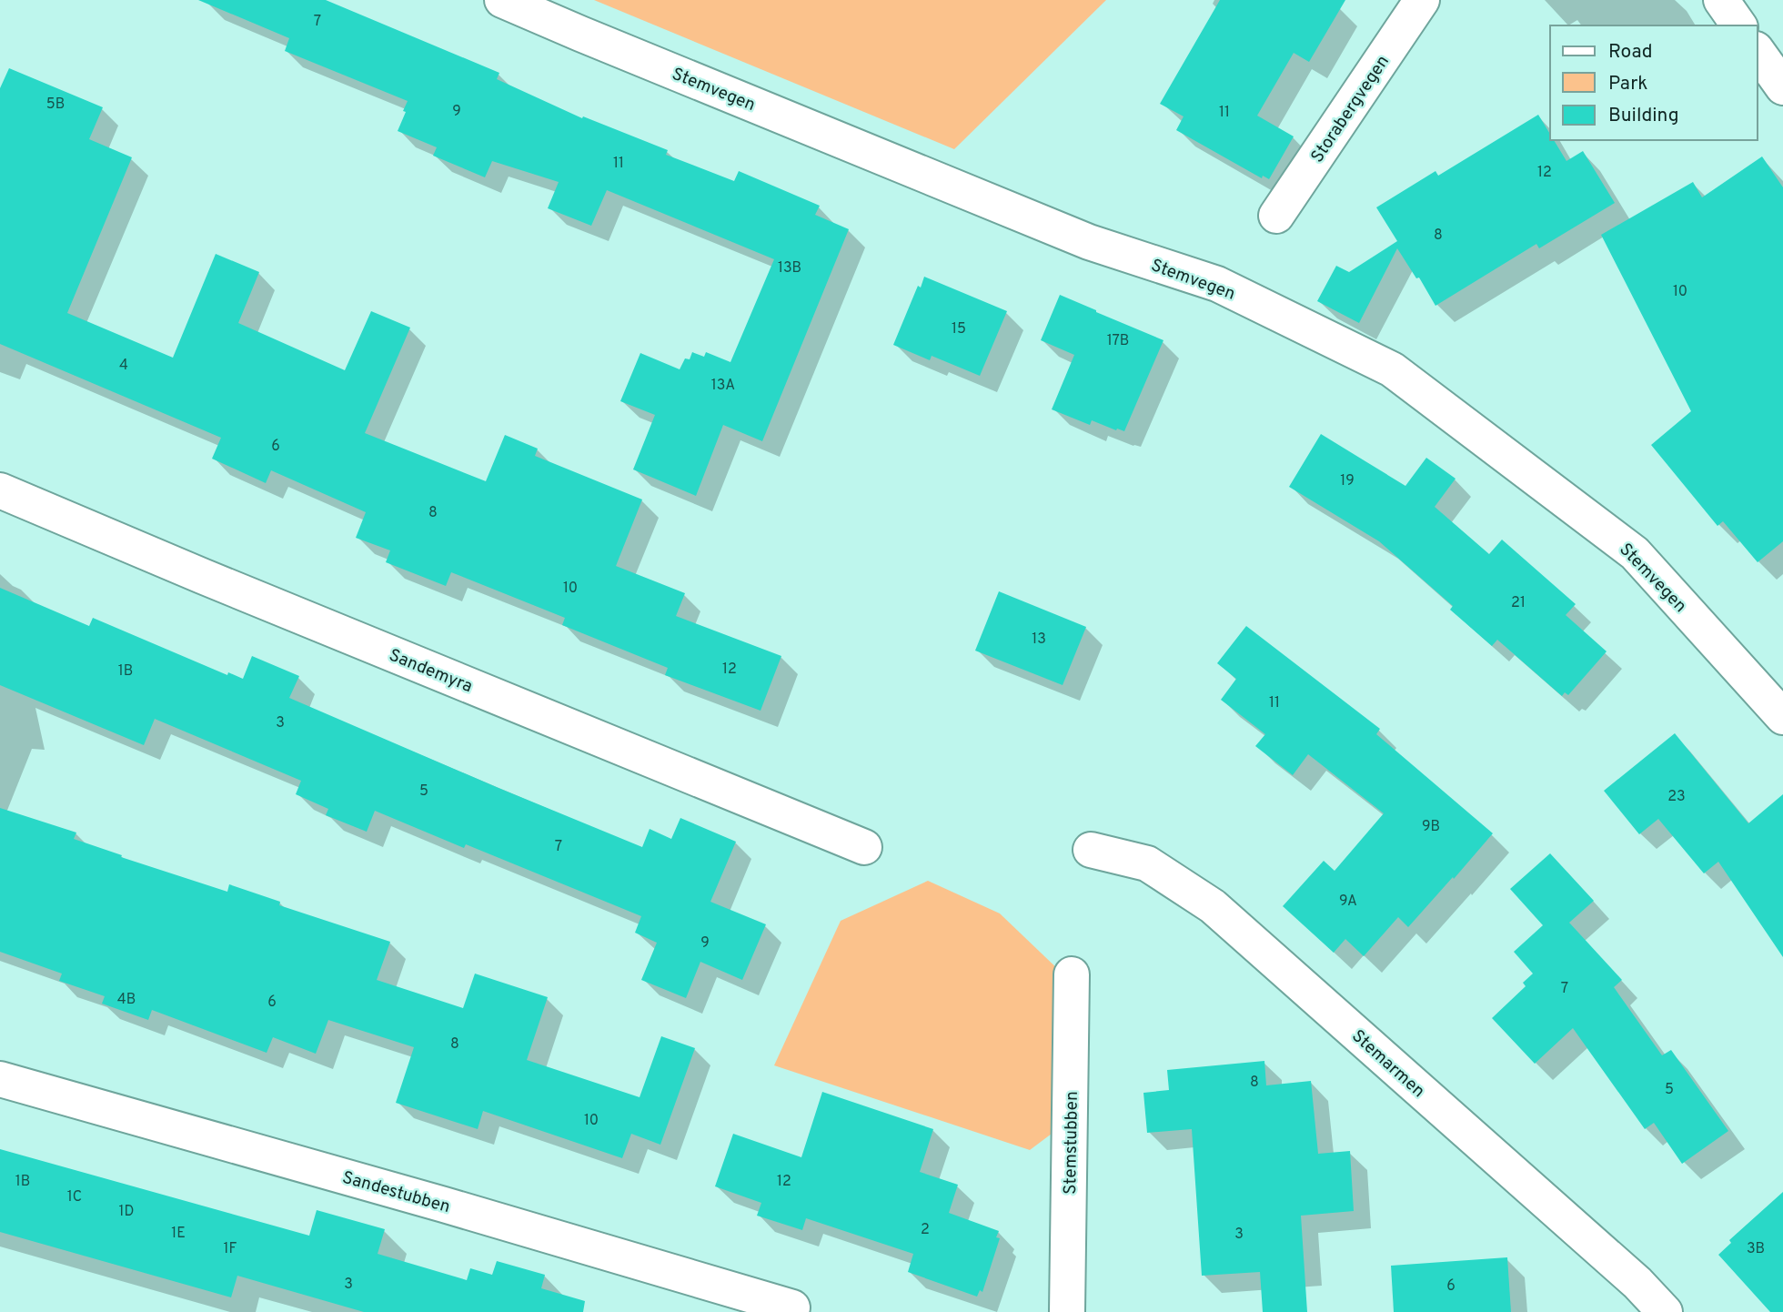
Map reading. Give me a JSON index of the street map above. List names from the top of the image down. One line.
{"streets":{"street":["Stemvegen","Storabergvegen","Sandemyra","Stemarmen","Stemstubben","Sandestubben"]},"house_numbers":["7","5B","9","11","11","12","8","13B","10","15","17B","4","13A","6","19","8","10","21","13","12","1B","11","3","5","23","9B","7","9A","9","7","4B","6","8","8","5","10","1B","12","1C","1D","2","1E","3","1F","3B","3","6"],"legend":["Road","Park","Building"]}
